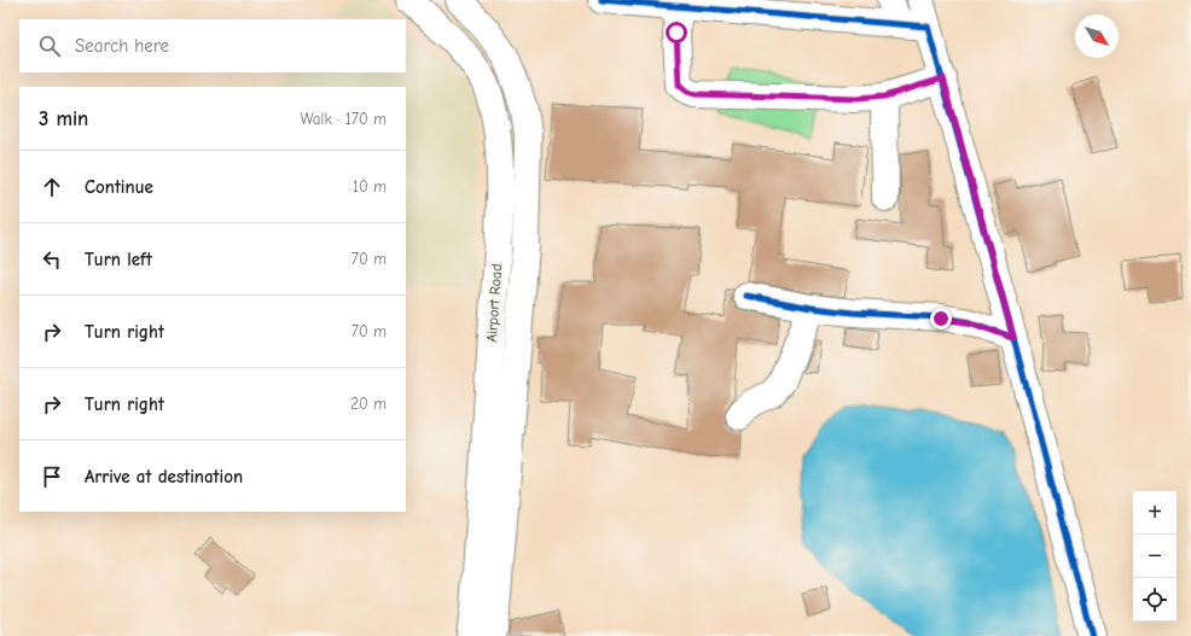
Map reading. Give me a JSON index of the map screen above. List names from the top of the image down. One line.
{"streets":{"street":["Airport Road"]},"north":"bottom right","page":{"search":"Search here","heading":["3 min","Walk · 170 m"],"list":[["Continue","10 m"],["Turn left","70 m"],["Turn right","70 m"],["Turn right","20 m"],"Arrive at destination"],"map_buttons":["+","−"]}}
